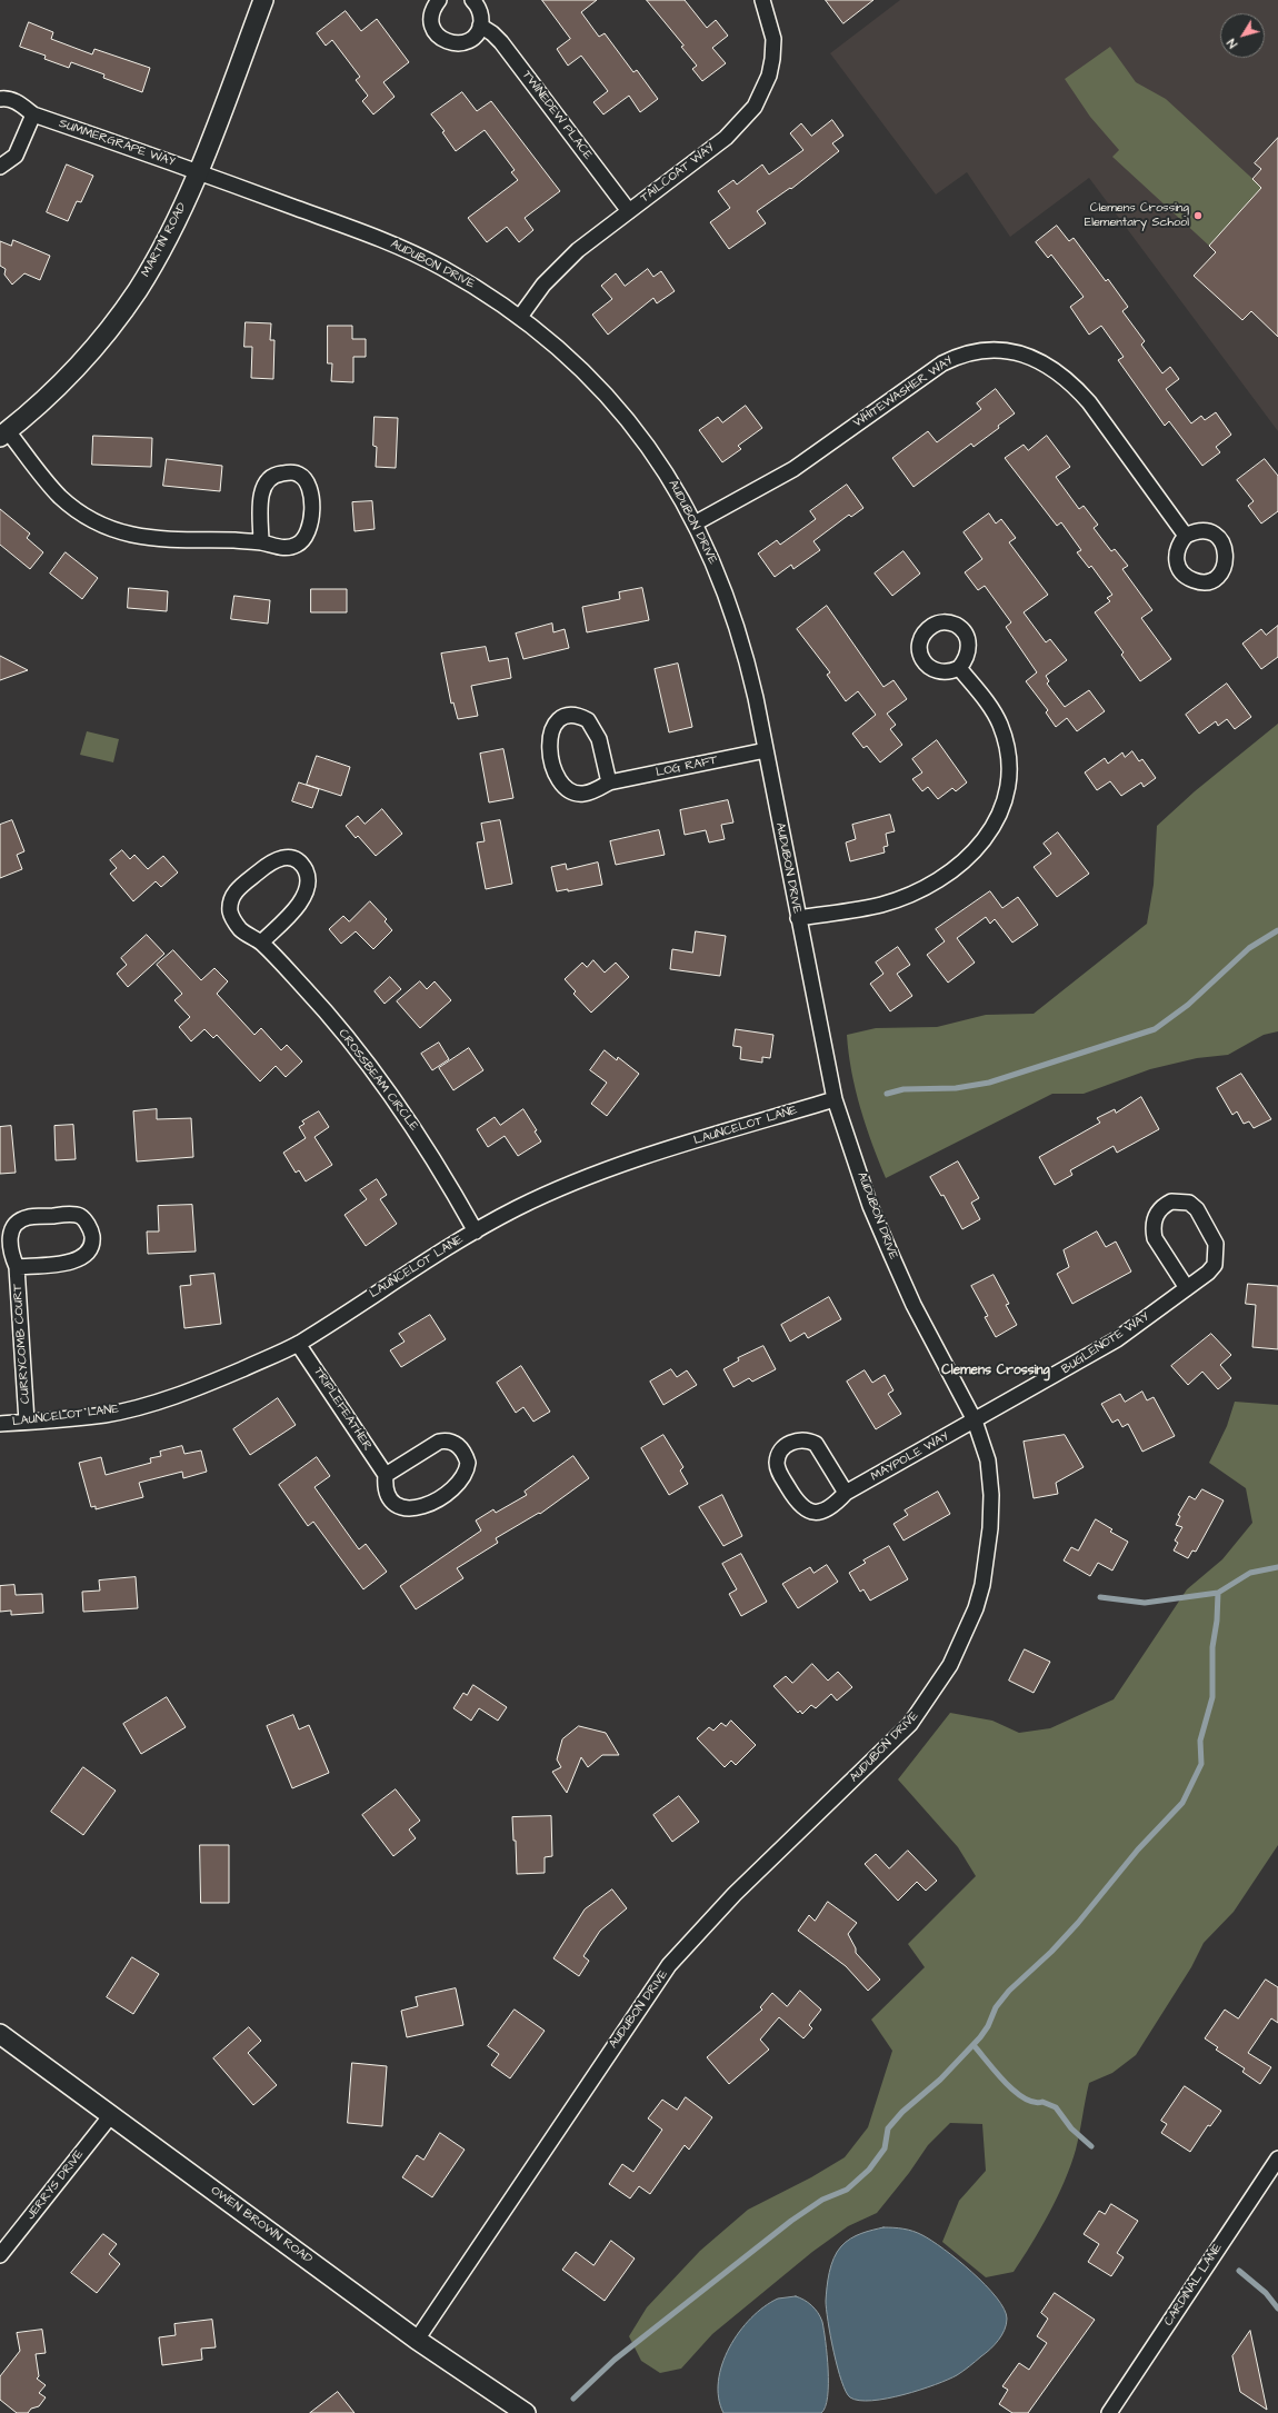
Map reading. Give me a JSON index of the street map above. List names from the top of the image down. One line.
{"streets":{"street":["TWINEDEW PLACE","SUMMERGRAPE WAY","TAILCOAT WAY","MARTIN ROAD","AUDUBON DRIVE","WHITEWASHER WAY","LOG RAFT","CROSSBEAM CIRCLE","LAUNCELOT LANE","CURRYCOMB COURT","BUGLENOTE WAY","TRIPLEFEATHER","MAYPOLE WAY","JERRYS DRIVE","OWEN BROWN ROAD","CARDINAL LANE"]},"crossings":[["TWINEDEW PLACE","TAILCOAT WAY"],["SUMMERGRAPE WAY","MARTIN ROAD"],["SUMMERGRAPE WAY","AUDUBON DRIVE"],["TAILCOAT WAY","AUDUBON DRIVE"],["MARTIN ROAD","AUDUBON DRIVE"],["AUDUBON DRIVE","WHITEWASHER WAY"],["AUDUBON DRIVE","LOG RAFT"],["AUDUBON DRIVE","LAUNCELOT LANE"],["AUDUBON DRIVE","BUGLENOTE WAY"],["AUDUBON DRIVE","MAYPOLE WAY"],["AUDUBON DRIVE","OWEN BROWN ROAD"],["CROSSBEAM CIRCLE","LAUNCELOT LANE"],["LAUNCELOT LANE","CURRYCOMB COURT"],["LAUNCELOT LANE","TRIPLEFEATHER"],["BUGLENOTE WAY","MAYPOLE WAY"],["JERRYS DRIVE","OWEN BROWN ROAD"]],"districts":["Clemens Crossing"],"places":["Clemens Crossing Elementary School"],"north":"bottom left"}
